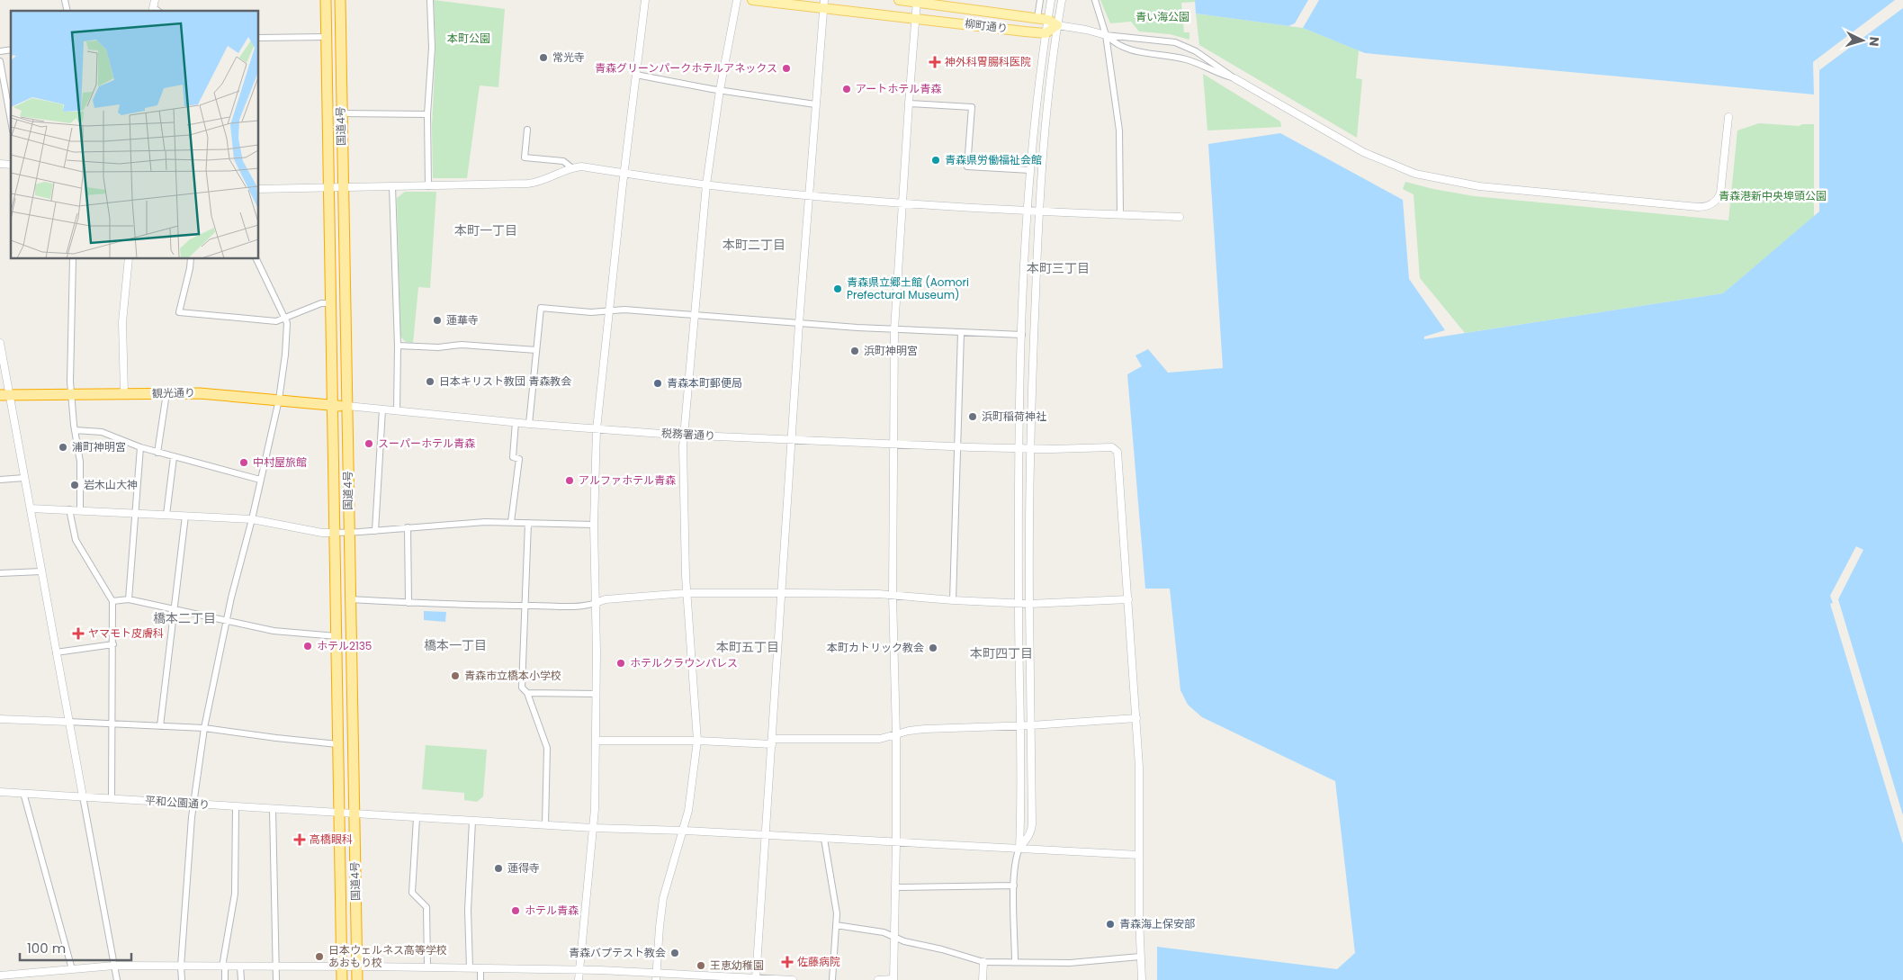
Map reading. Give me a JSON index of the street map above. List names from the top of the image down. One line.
{"streets":{"highway":["国道4号","観光通り"],"main road":["柳町通り"],"street":["税務署通り","平和公園通り"]},"crossings":[["国道4号","観光通り"],["国道4号","税務署通り"],["国道4号","平和公園通り"],["観光通り","税務署通り"],["税務署通り","平和公園通り"]],"districts":["本町一丁目","本町二丁目","本町三丁目","橋本二丁目","橋本一丁目","本町五丁目","本町四丁目"],"parks":["青い海公園","本町公園","青森港新中央埠頭公園"],"places":{"other":["常光寺","青森グリーンパークホテルアネックス","アートホテル青森","青森県労働福祉会館","青森県立郷土館 (Aomori Prefectural Museum)","蓮華寺","浜町神明宮","日本キリスト教団 青森教会","青森本町郵便局","浜町稲荷神社","スーパーホテル青森","浦町神明宮","中村屋旅館","アルファホテル青森","岩木山大神","ホテル2135","本町カトリック教会","ホテルクラウンパレス","青森市立橋本小学校","蓮得寺","ホテル青森","青森海上保安部","青森バプテスト教会","日本ウェルネス高等学校 あおもり校","王恵幼稚園"],"health":["神外科胃腸科医院","ヤマモト皮膚科","高橋眼科","佐藤病院"]},"scale_bar":"100 m","north":"right"}
